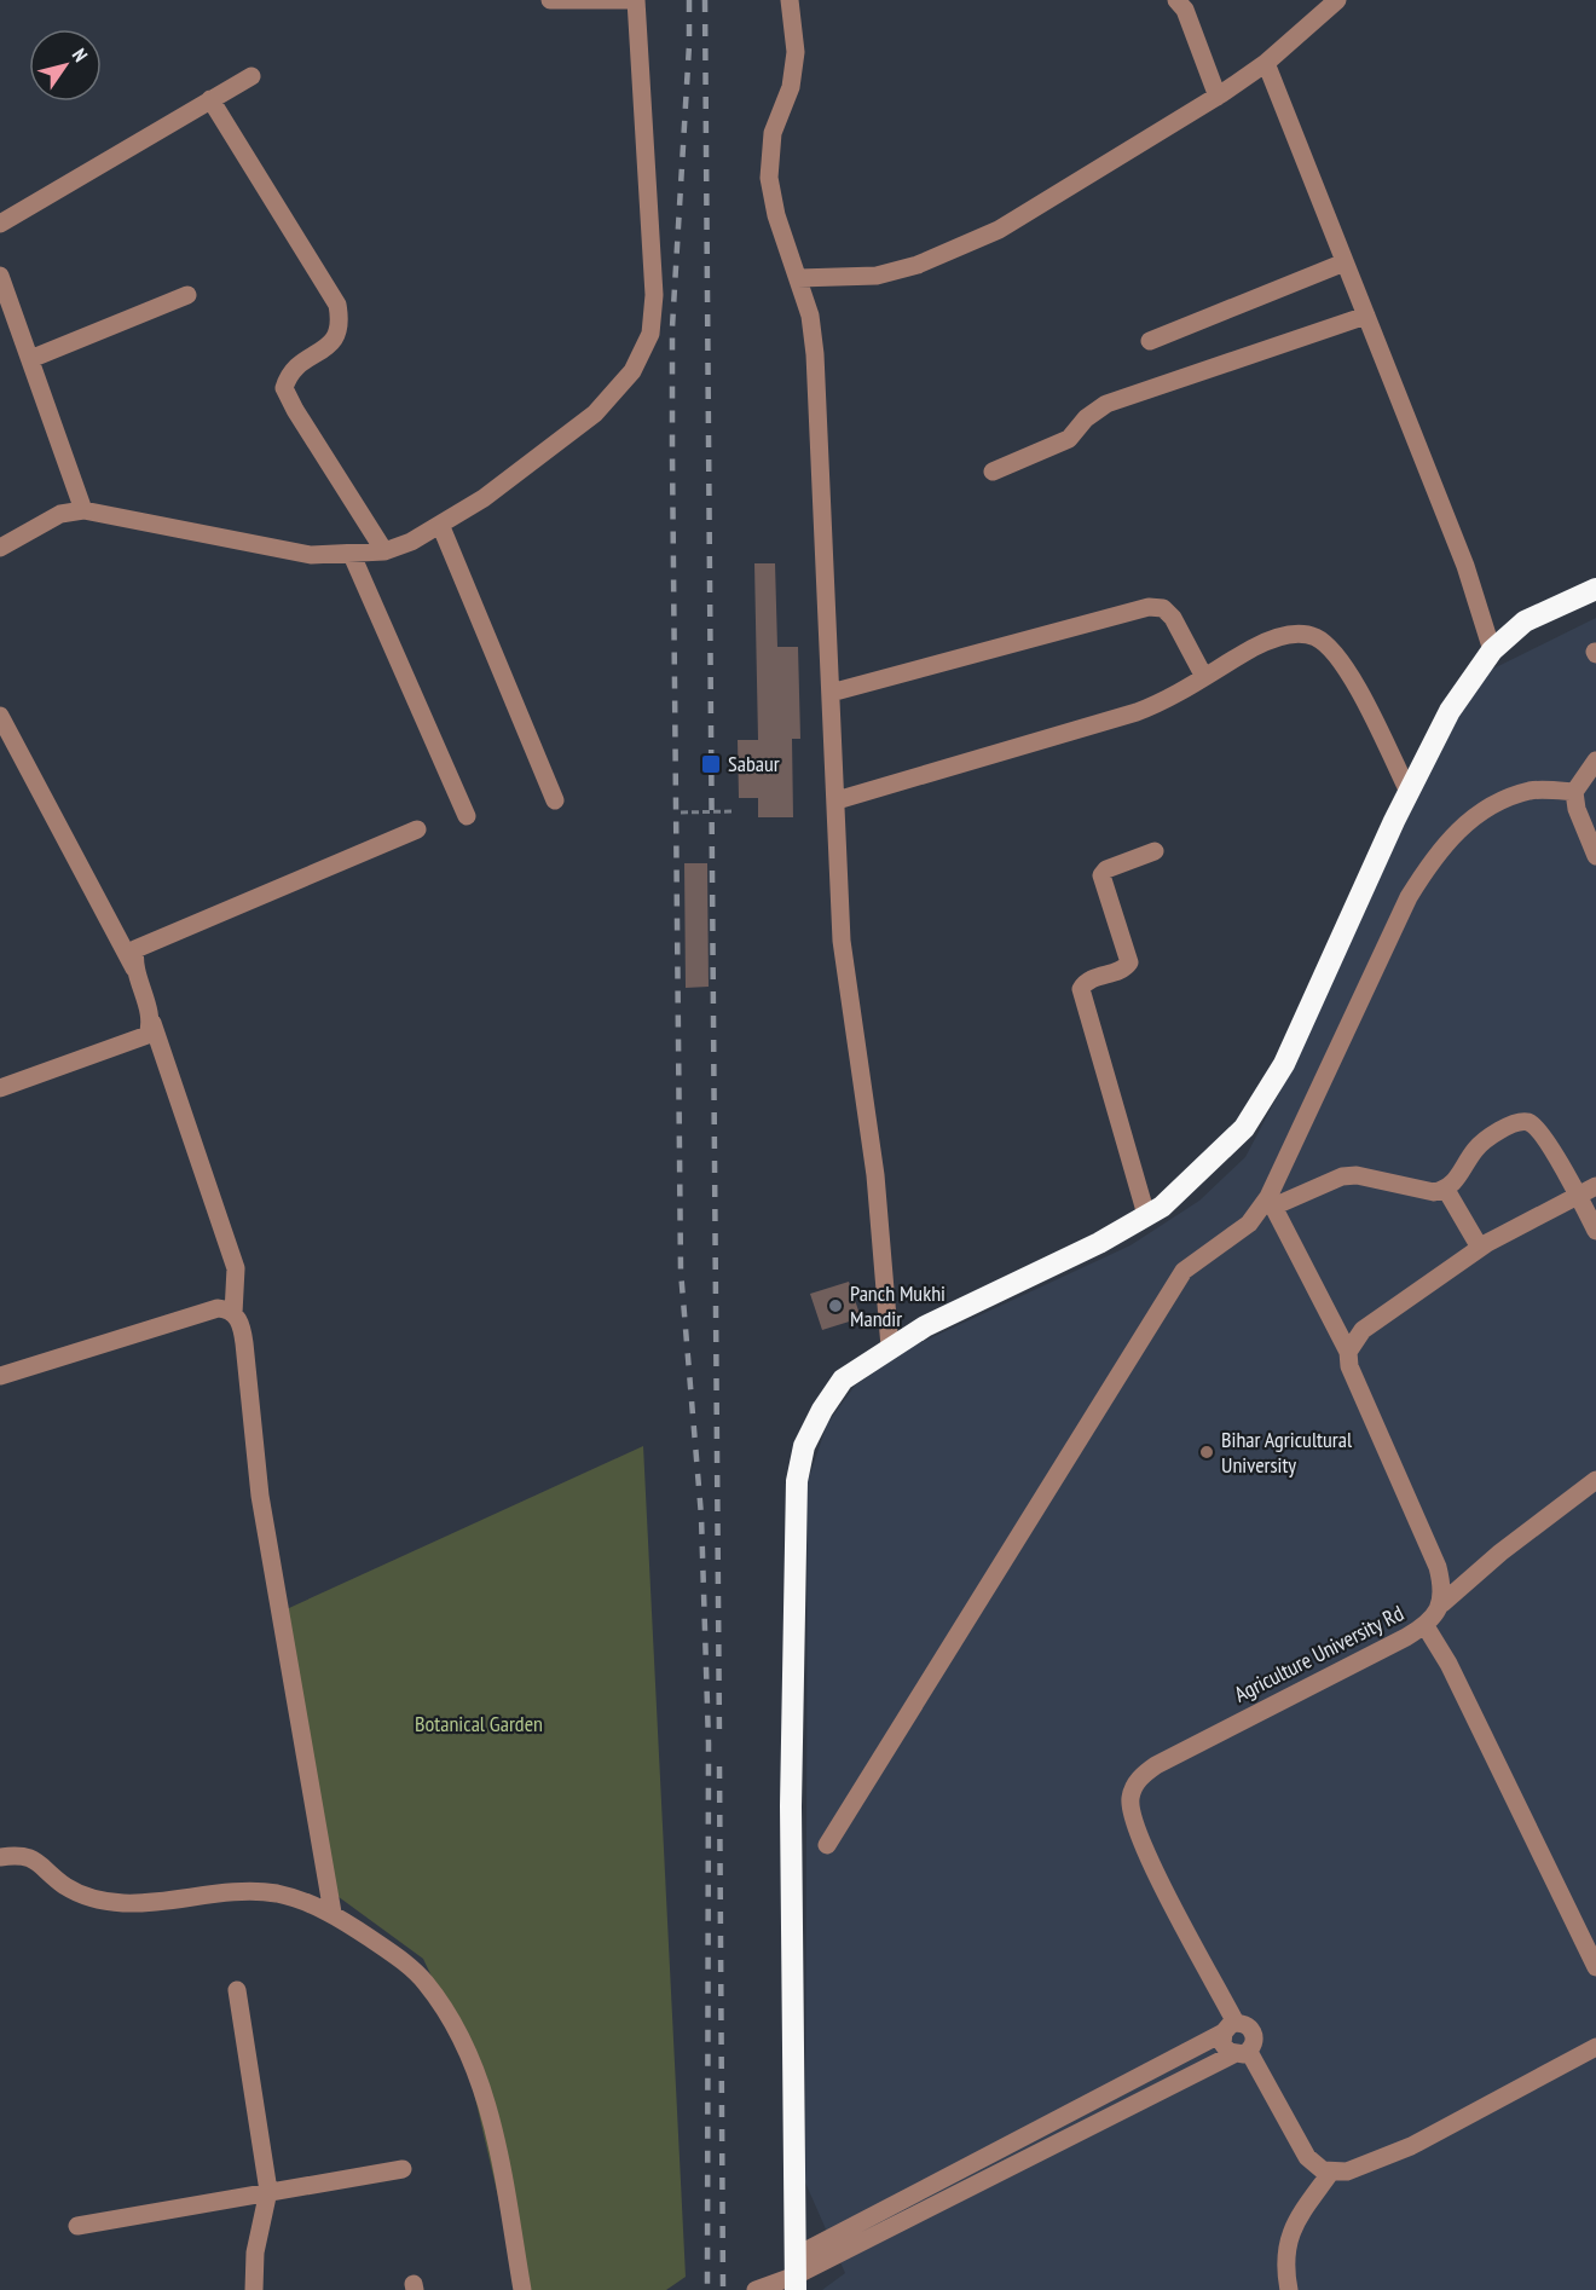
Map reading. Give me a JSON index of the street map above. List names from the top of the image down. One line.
{"streets":{"street":["Agriculture University Rd"]},"parks":["Botanical Garden"],"places":{"transit":["Sabaur"],"other":["Panch Mukhi Mandir","Bihar Agricultural University"]},"north":"top right"}
